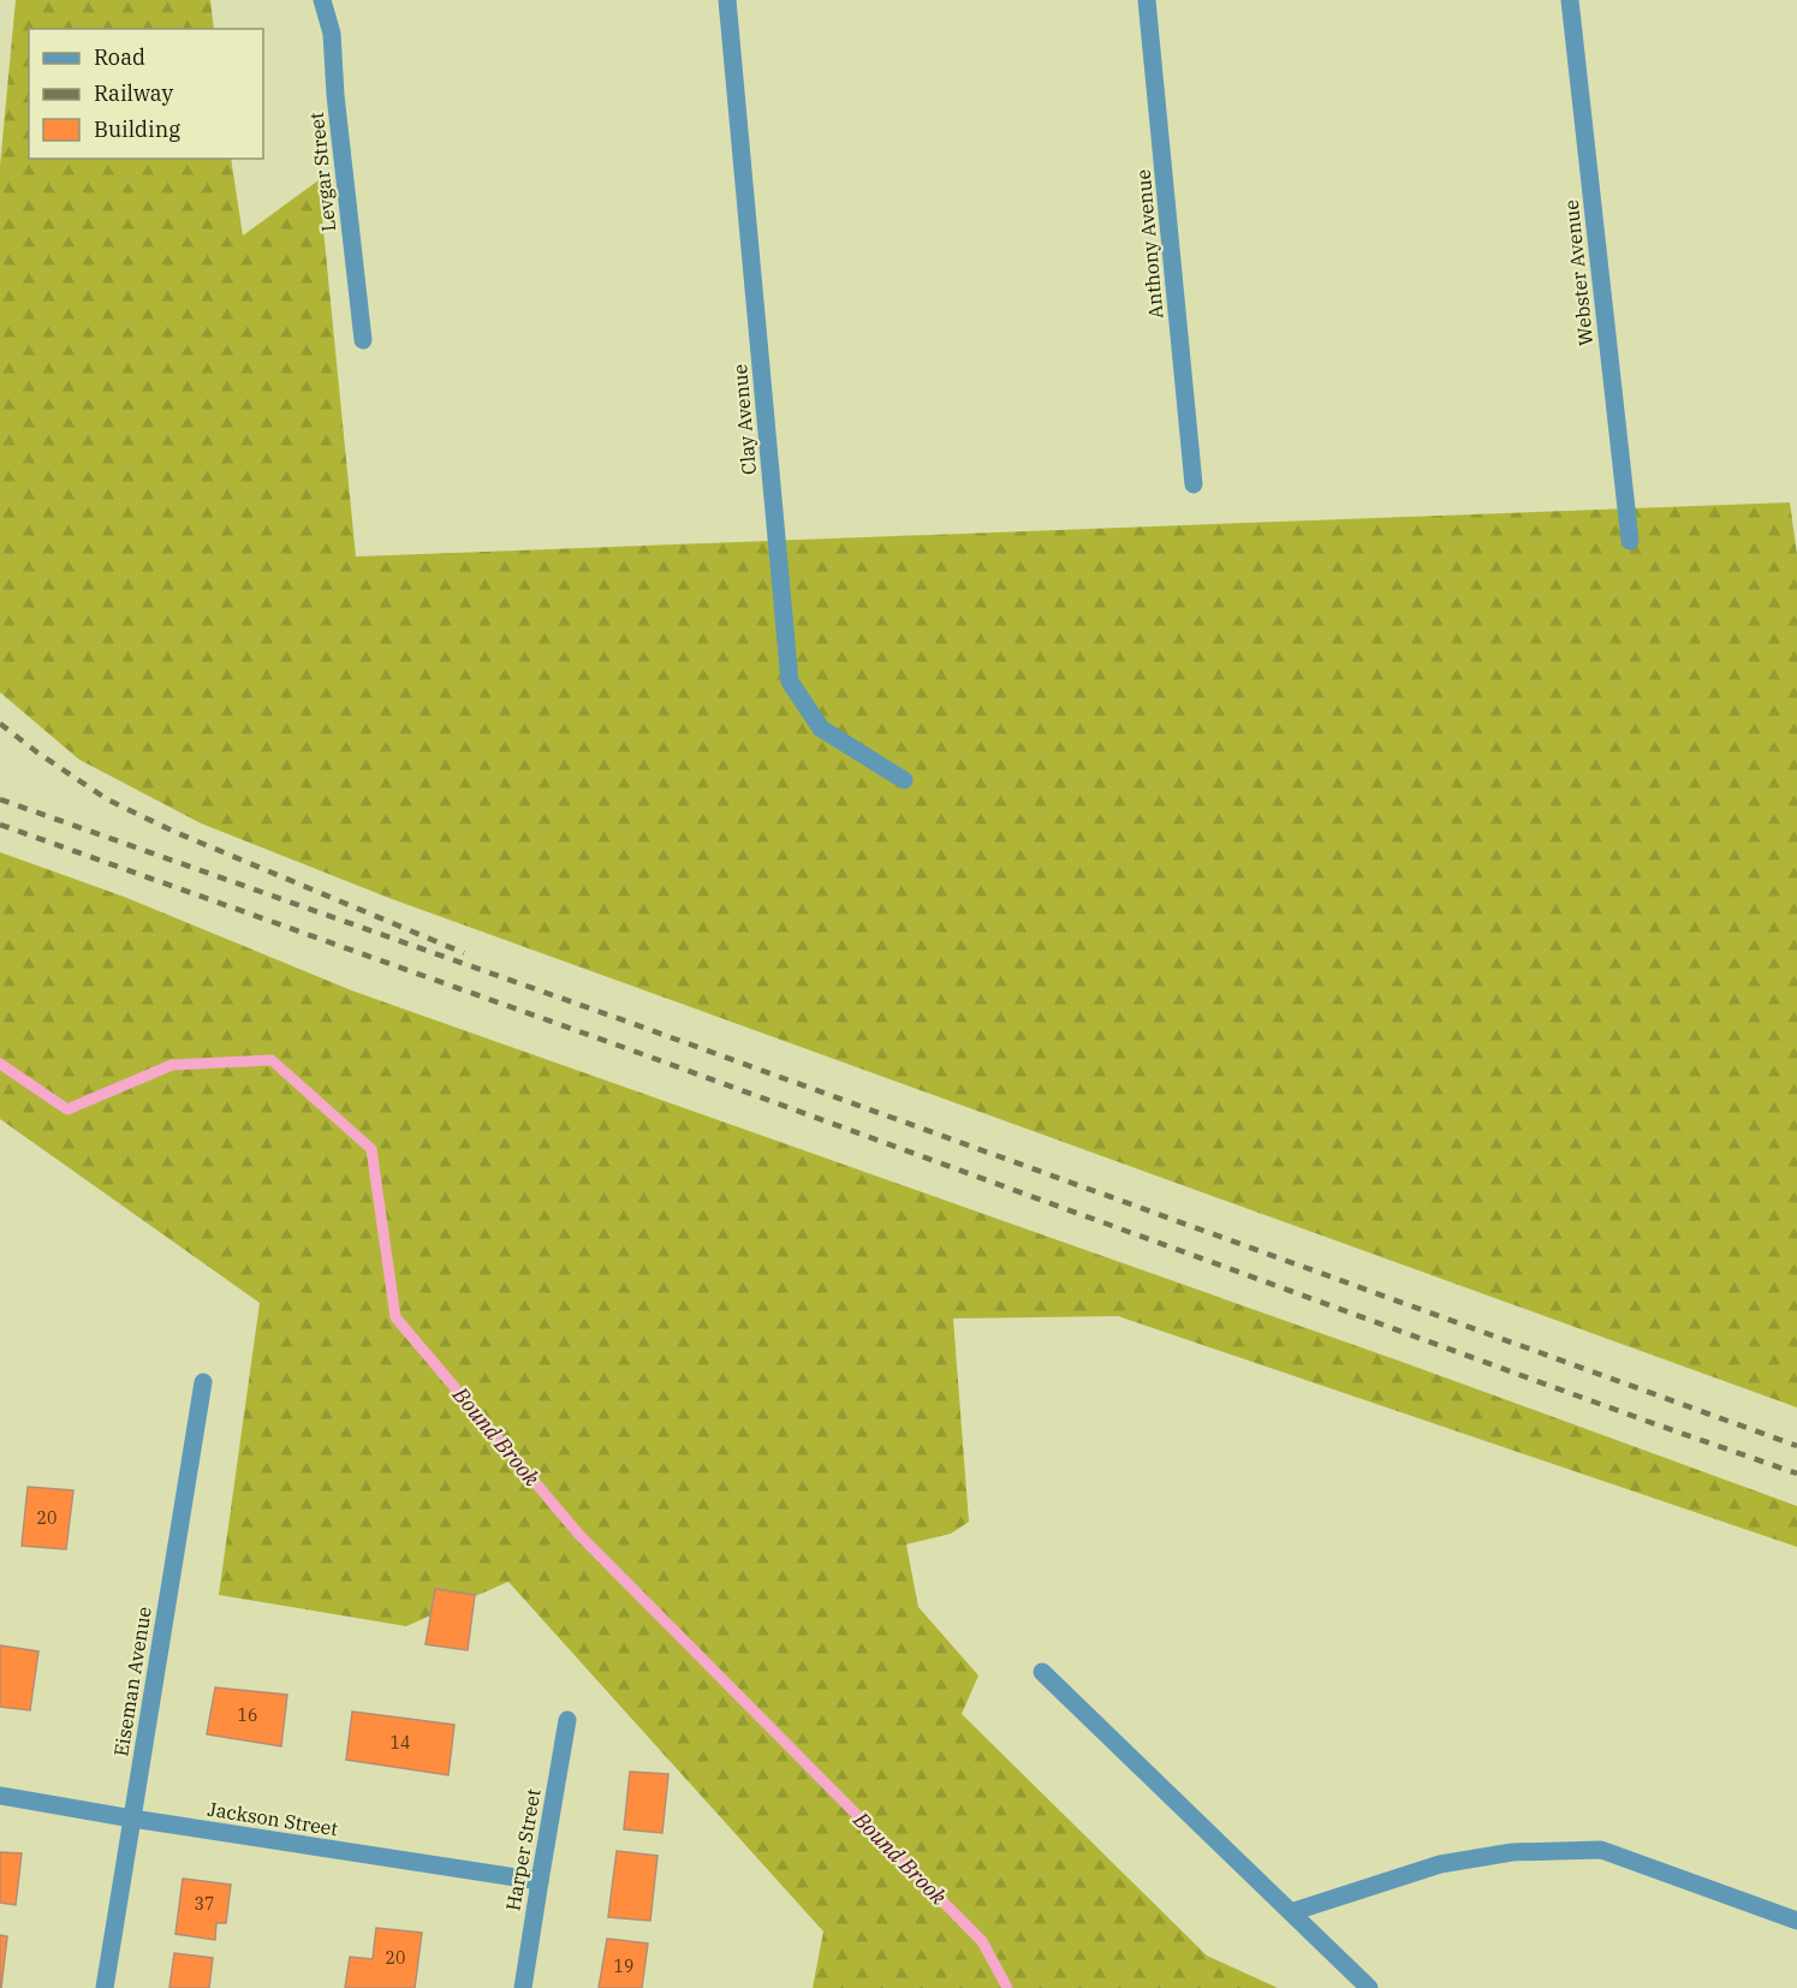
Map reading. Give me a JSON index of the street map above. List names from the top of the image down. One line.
{"streets":{"street":["Levgar Street","Anthony Avenue","Webster Avenue","Clay Avenue","Eiseman Avenue","Jackson Street","Harper Street"]},"crossings":[["Eiseman Avenue","Jackson Street"],["Jackson Street","Harper Street"]],"water":["Bound Brook"],"house_numbers":["20","16","14","37","20","19"],"legend":["Road","Railway","Building"]}
